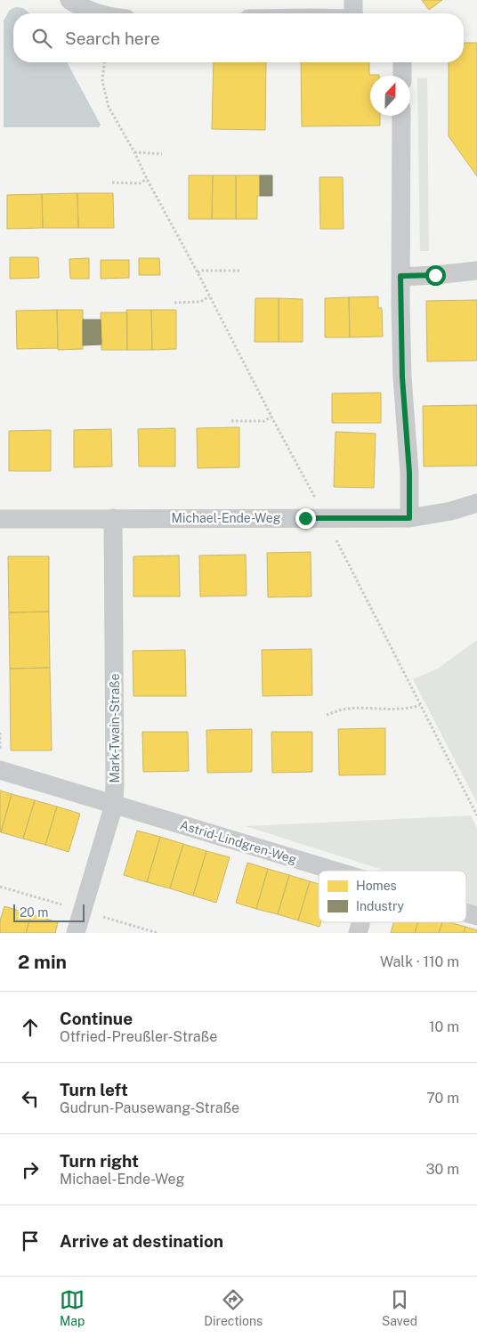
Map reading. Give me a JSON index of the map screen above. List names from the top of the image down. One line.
{"streets":{"street":["Michael-Ende-Weg","Mark-Twain-Straße","Astrid-Lindgren-Weg"]},"crossings":[["Michael-Ende-Weg","Mark-Twain-Straße"],["Mark-Twain-Straße","Astrid-Lindgren-Weg"]],"legend":["Homes","Industry"],"scale_bar":"20 m","north":"top","page":{"search":"Search here","scale":"20 m","heading":["2 min","Walk · 110 m"],"list":[["Continue","Otfried-Preußler-Straße","10 m"],["Turn left","Gudrun-Pausewang-Straße","70 m"],["Turn right","Michael-Ende-Weg","30 m"],"Arrive at destination"],"nav":["Map","Directions","Saved"]}}
